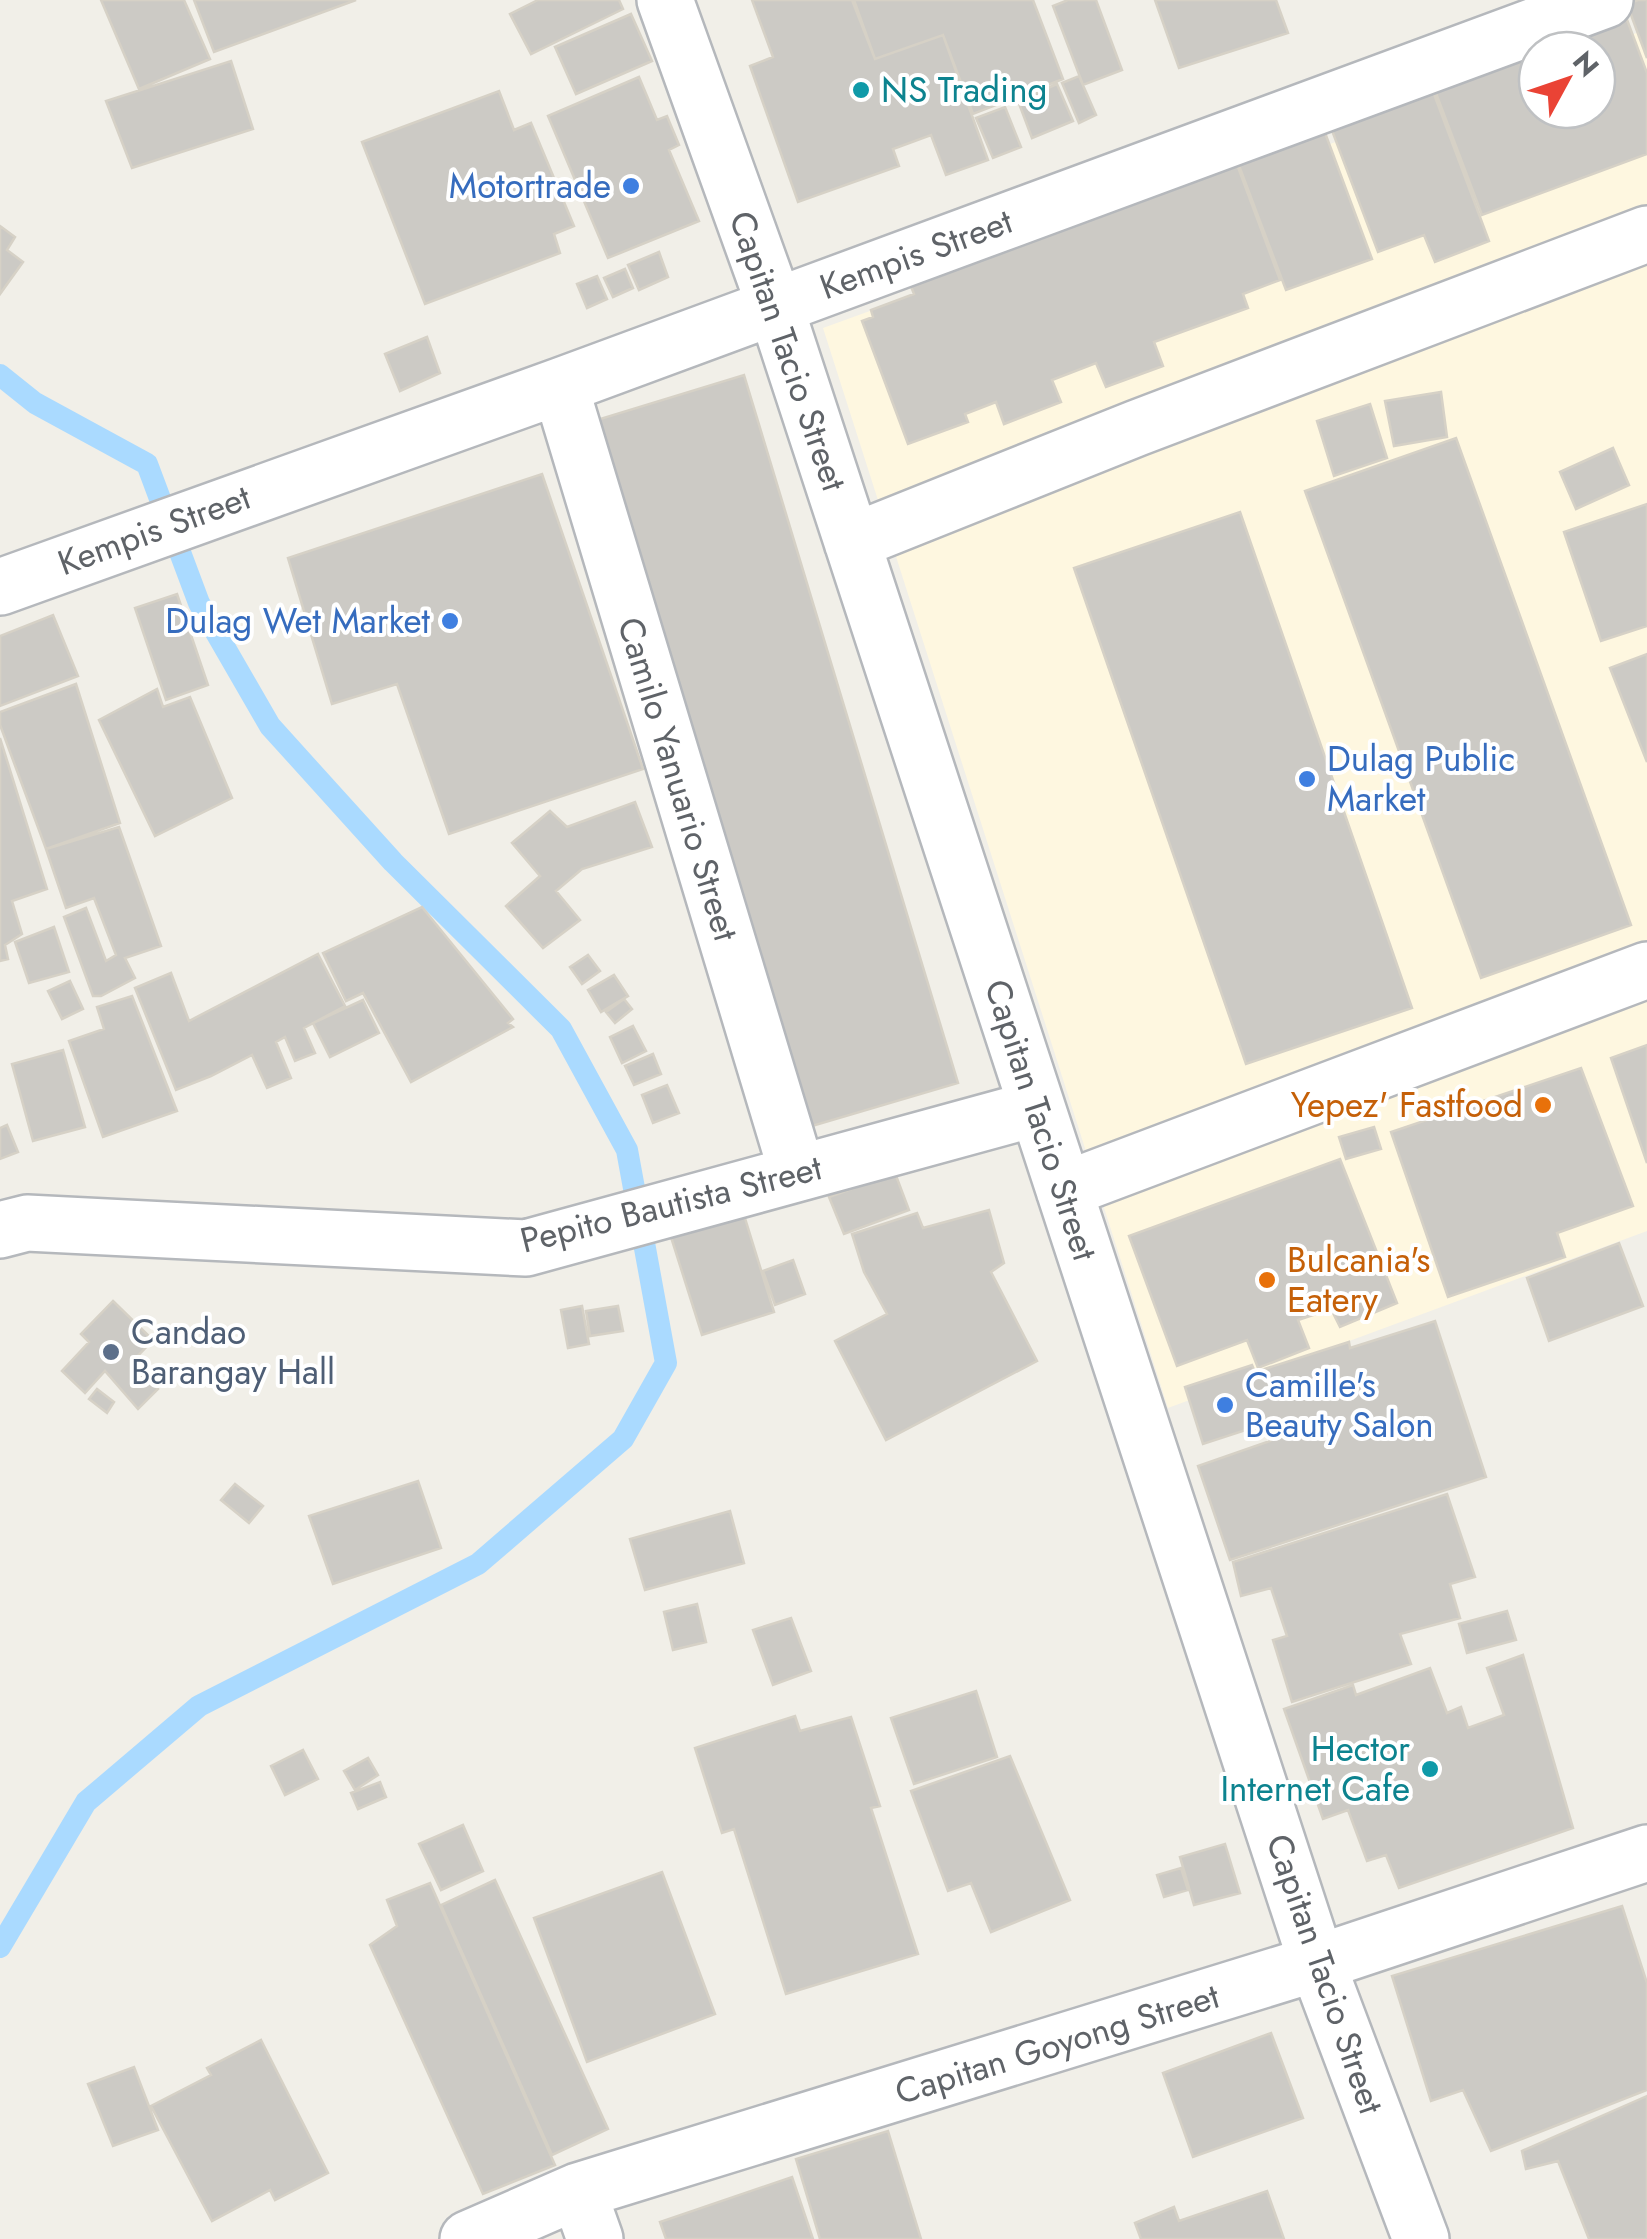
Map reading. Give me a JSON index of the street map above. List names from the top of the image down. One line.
{"streets":{"street":["Kempis Street","Capitan Tacio Street","Camilo Yanuario Street","Pepito Bautista Street","Capitan Goyong Street"]},"crossings":[["Kempis Street","Capitan Tacio Street"],["Kempis Street","Camilo Yanuario Street"],["Capitan Tacio Street","Pepito Bautista Street"],["Capitan Tacio Street","Capitan Goyong Street"],["Camilo Yanuario Street","Pepito Bautista Street"]],"places":["NS Trading","Motortrade","Dulag Wet Market","Dulag Public Market","Yepez' Fastfood","Bulcania's Eatery","Candao Barangay Hall","Camille's Beauty Salon","Hector Internet Cafe"],"north":"top right"}
